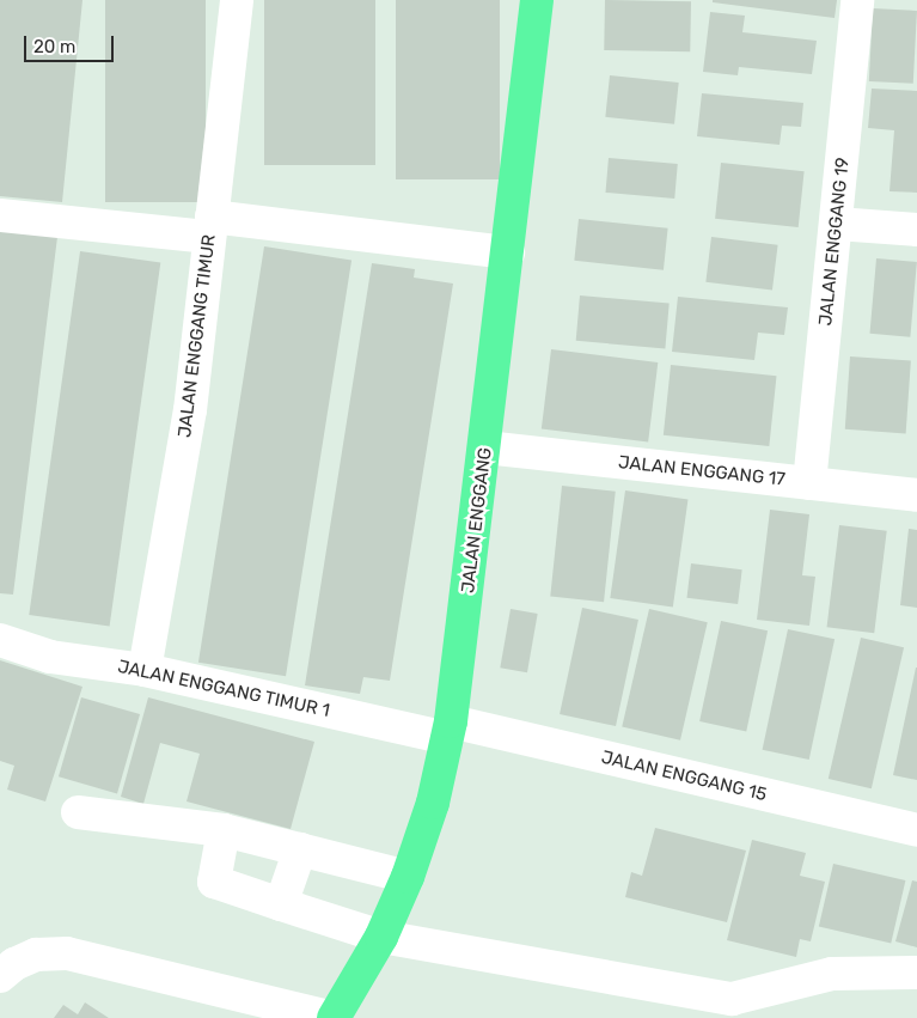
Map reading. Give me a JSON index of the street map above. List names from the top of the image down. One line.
{"streets":{"main road":["JALAN ENGGANG"],"street":["JALAN ENGGANG 19","JALAN ENGGANG TIMUR","JALAN ENGGANG 17","JALAN ENGGANG TIMUR 1","JALAN ENGGANG 15"]},"crossings":[["JALAN ENGGANG 19","JALAN ENGGANG 17"],["JALAN ENGGANG TIMUR","JALAN ENGGANG TIMUR 1"],["JALAN ENGGANG 17","JALAN ENGGANG"],["JALAN ENGGANG","JALAN ENGGANG TIMUR 1"],["JALAN ENGGANG","JALAN ENGGANG 15"],["JALAN ENGGANG TIMUR 1","JALAN ENGGANG 15"]],"scale_bar":"20 m"}
